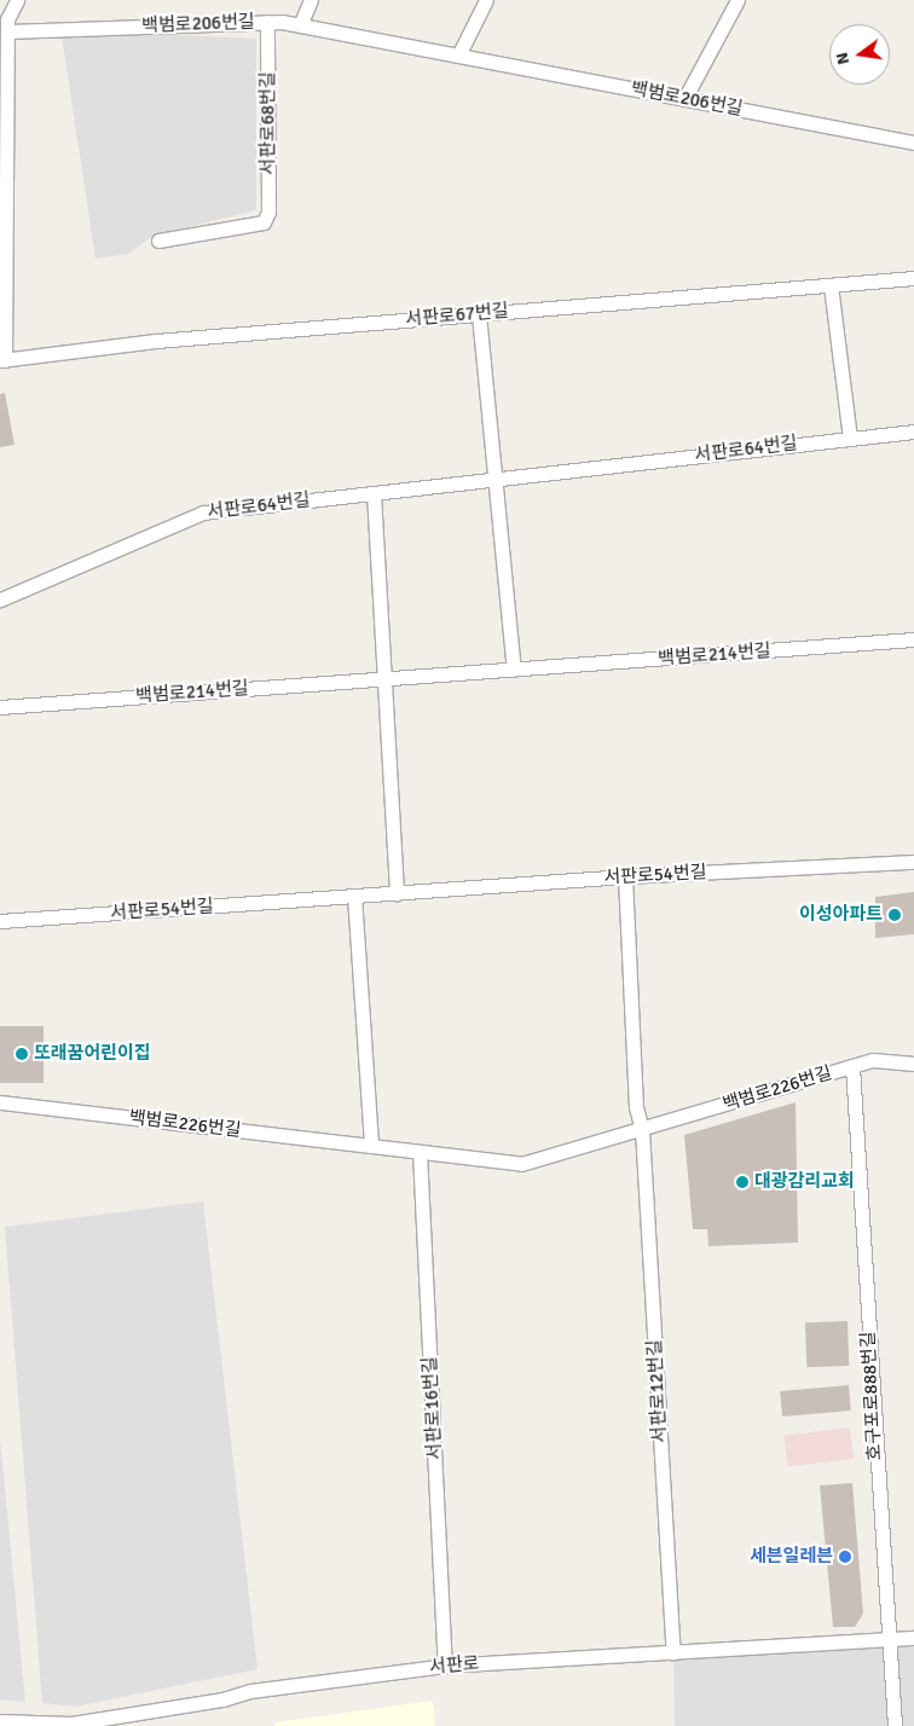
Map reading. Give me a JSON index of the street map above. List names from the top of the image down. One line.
{"streets":{"lane":["백범로206번길","서판로68번길","서판로67번길","서판로64번길","백범로214번길","서판로54번길","백범로226번길","서판로12번길","호구포로888번길","서판로16번길","서판로"]},"crossings":[["백범로206번길","서판로68번길"],["백범로226번길","서판로12번길"],["백범로226번길","호구포로888번길"],["백범로226번길","서판로16번길"],["서판로12번길","서판로"],["호구포로888번길","서판로"],["서판로16번길","서판로"]],"places":["이성아파트","또래꿈어린이집","대광감리교회","세븐일레븐"],"north":"left"}
